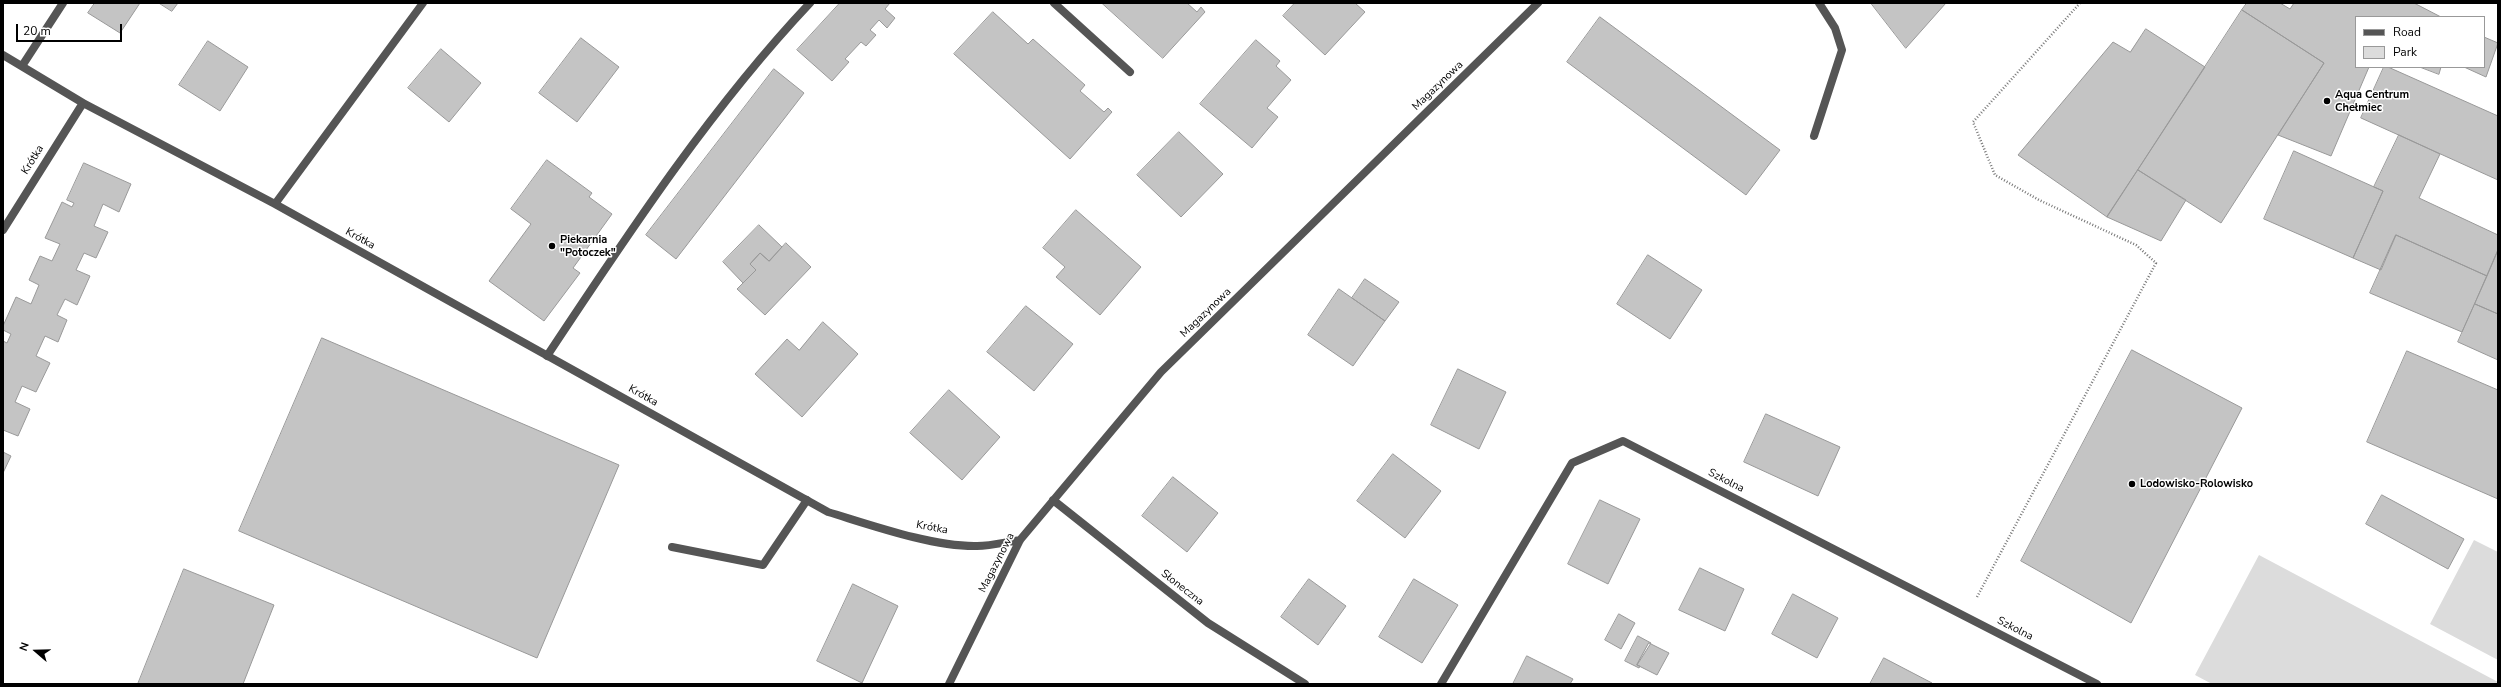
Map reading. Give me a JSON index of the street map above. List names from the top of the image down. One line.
{"streets":{"street":["Magazynowa","Krótka","Szkolna","Słoneczna"]},"crossings":[["Magazynowa","Krótka"],["Magazynowa","Słoneczna"]],"places":["Aqua Centrum Chełmiec","Piekarnia \"Potoczek\"","Lodowisko-Rolowisko"],"legend":["Road","Park"],"scale_bar":"20 m","north":"left"}
